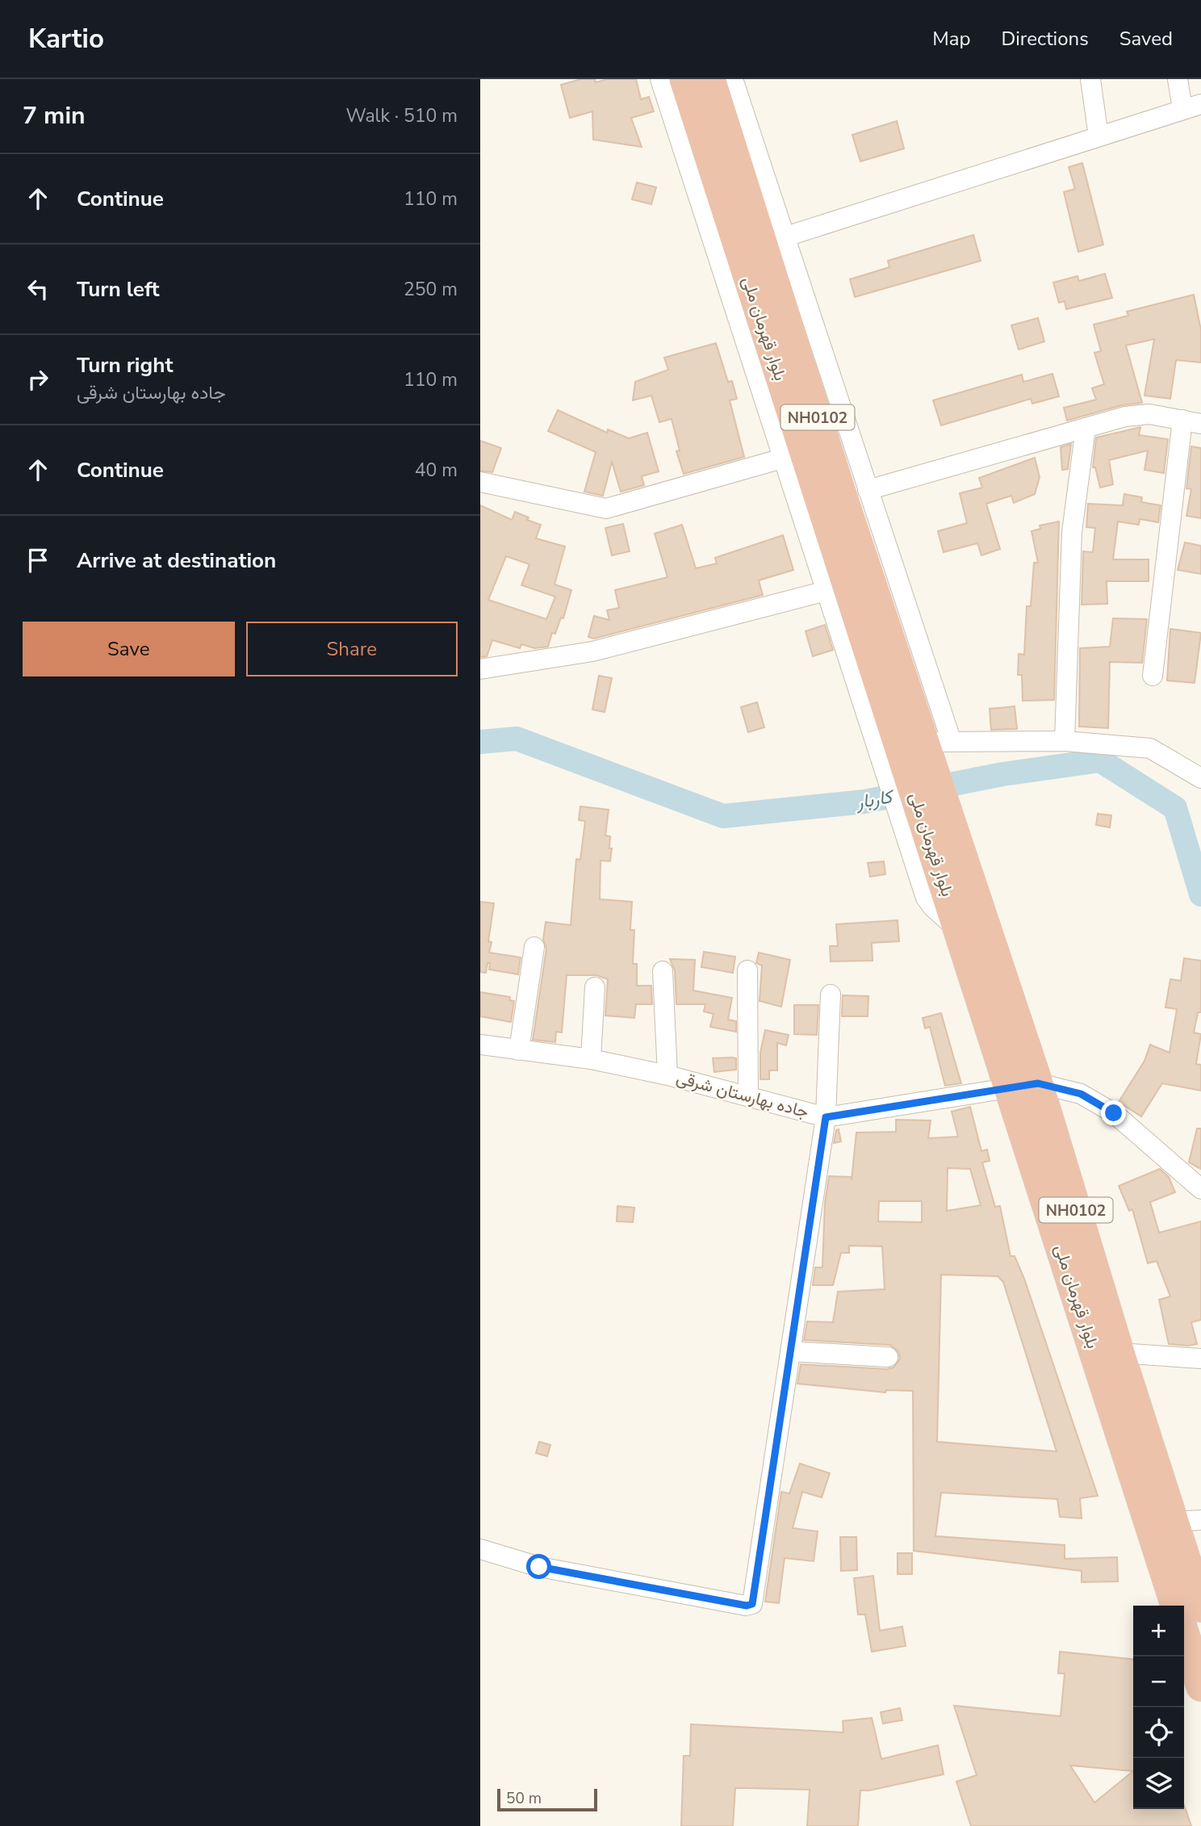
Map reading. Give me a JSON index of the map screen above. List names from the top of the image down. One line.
{"streets":{"highway":["بلوار قهرمان ملی","NH0102"],"street":["جاده بهارستان شرقی"]},"crossings":[["بلوار قهرمان ملی","جاده بهارستان شرقی"]],"water":["کاربار"],"scale_bar":"50 m","page":{"header":"Kartio","nav":["Map","Directions","Saved"],"heading":["7 min","Walk · 510 m"],"list":[["Continue","110 m"],["Turn left","250 m"],["Turn right","جاده بهارستان شرقی","110 m"],["Continue","40 m"],"Arrive at destination"],"buttons":["Save","Share"],"map_buttons":["+","−"],"scale":"50 m"}}
